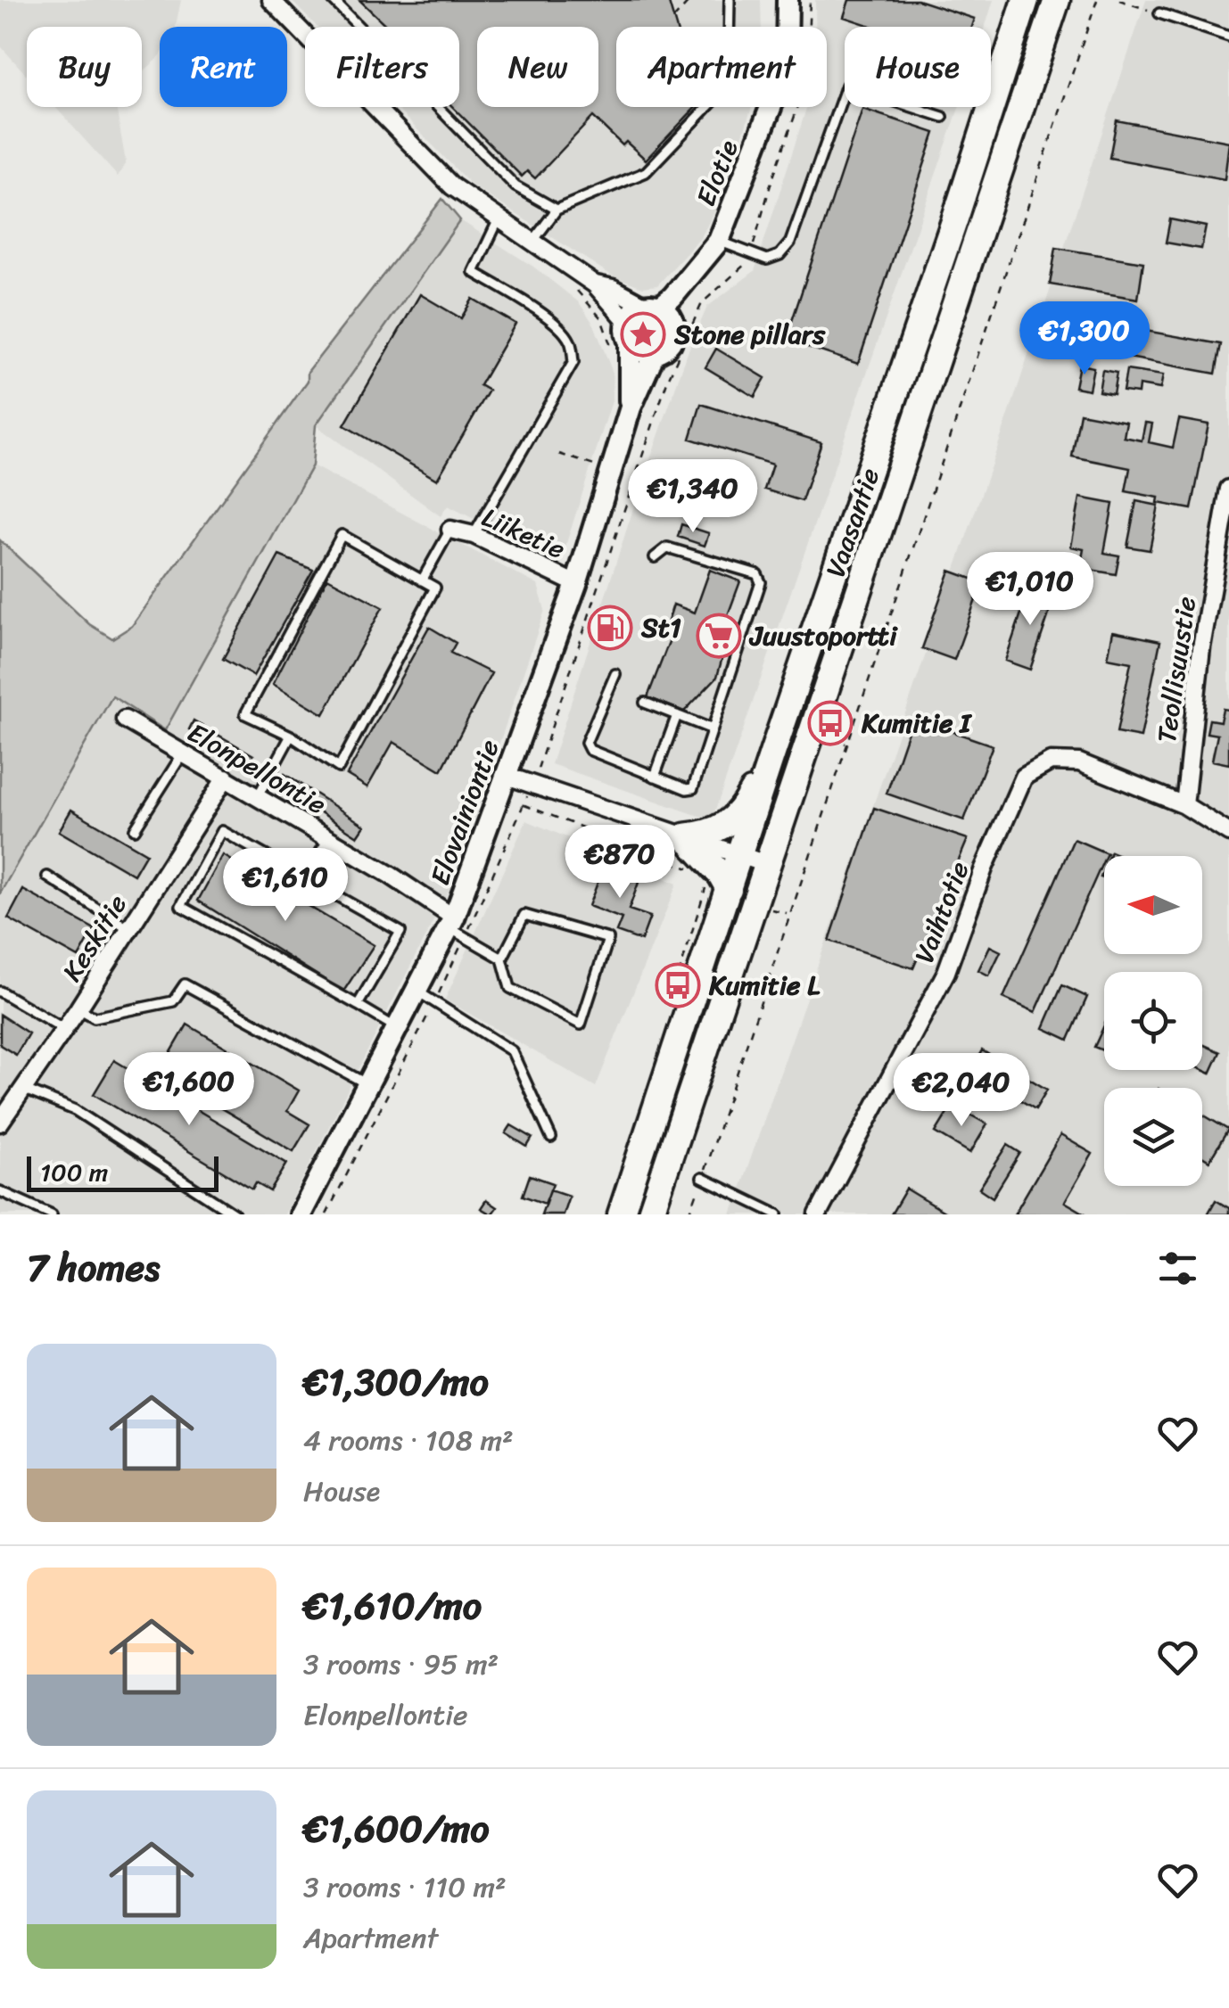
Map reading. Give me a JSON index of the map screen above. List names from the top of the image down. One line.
{"streets":{"highway":["Vaasantie"],"main road":["Elotie","Elovainiontie"],"street":["Liiketie","Teollisuustie","Elonpellontie","Vaihtotie","Keskitie"]},"crossings":[["Elotie","Elovainiontie"],["Liiketie","Elovainiontie"],["Teollisuustie","Vaihtotie"],["Elonpellontie","Elovainiontie"],["Elonpellontie","Keskitie"]],"places":{"place":["Stone pillars"],"fuel station":["St1"],"supermarket":["Juustoportti"],"bus stop":["Kumitie I","Kumitie L"]},"scale_bar":"100 m","north":"left","page":{"chip":["Buy","Rent","Filters","New","Apartment","House"],"price":["€1,300","€1,340","€1,010","€870","€1,610","€1,600","€2,040"],"scale":"100 m","heading":"7 homes","list":[{"name":"€1,300/mo","note":"4 rooms · 108 m² · House"},{"name":"€1,610/mo","note":"3 rooms · 95 m² · Elonpellontie"},{"name":"€1,600/mo","note":"3 rooms · 110 m² · Apartment"}]}}
